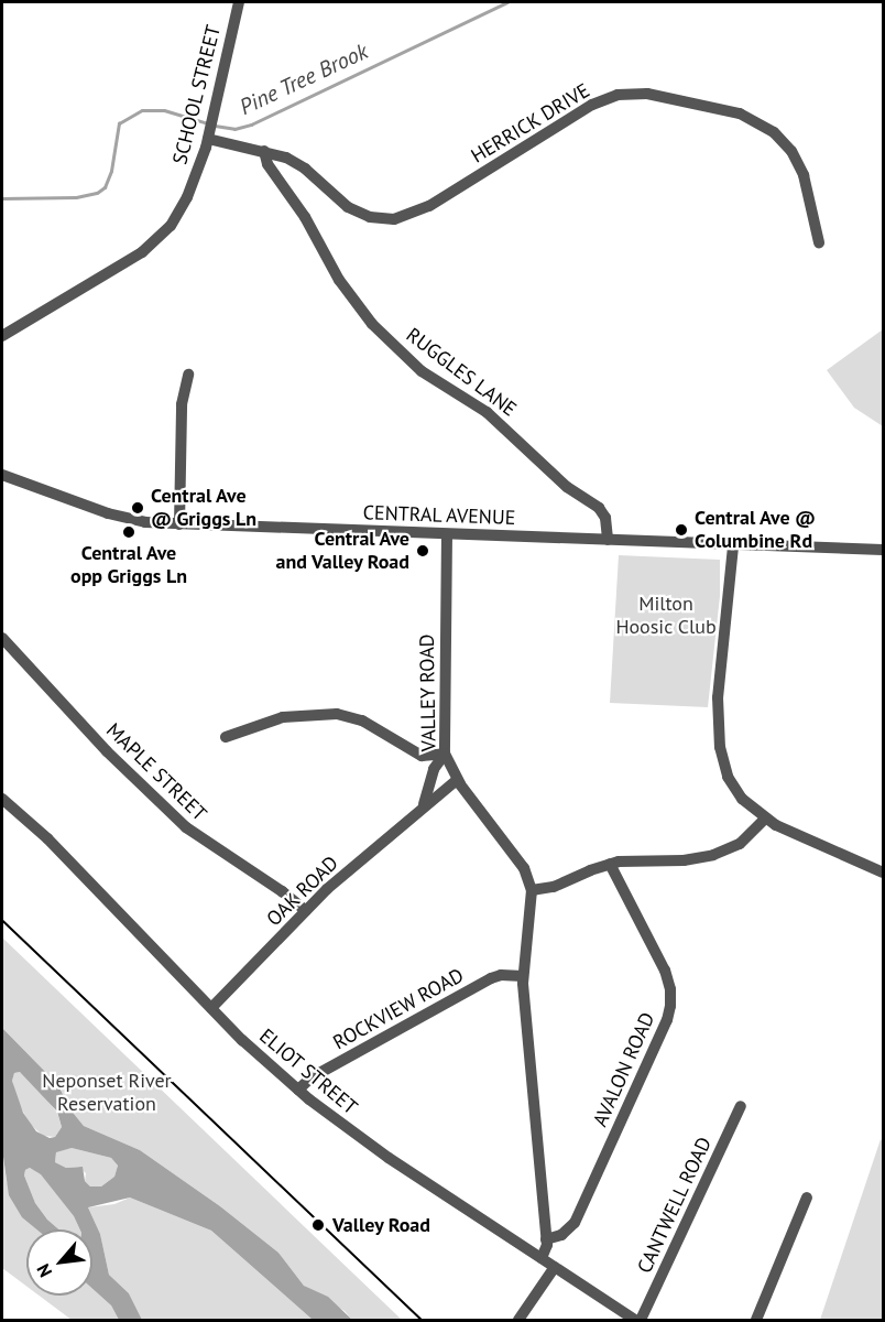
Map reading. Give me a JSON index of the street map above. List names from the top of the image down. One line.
{"streets":{"street":["SCHOOL STREET","HERRICK DRIVE","RUGGLES LANE","CENTRAL AVENUE","VALLEY ROAD","MAPLE STREET","OAK ROAD","ROCKVIEW ROAD","AVALON ROAD","ELIOT STREET","CANTWELL ROAD"]},"crossings":[["SCHOOL STREET","HERRICK DRIVE"],["HERRICK DRIVE","RUGGLES LANE"],["RUGGLES LANE","CENTRAL AVENUE"],["CENTRAL AVENUE","VALLEY ROAD"],["VALLEY ROAD","OAK ROAD"],["VALLEY ROAD","ROCKVIEW ROAD"],["VALLEY ROAD","AVALON ROAD"],["VALLEY ROAD","ELIOT STREET"],["MAPLE STREET","OAK ROAD"],["OAK ROAD","ELIOT STREET"],["ROCKVIEW ROAD","ELIOT STREET"]],"water":["Pine Tree Brook"],"parks":["Milton Hoosic Club","Neponset River Reservation"],"places":["Central Ave @ Griggs Ln","Central Ave @ Columbine Rd","Central Ave opp Griggs Ln","Central Ave and Valley Road","Valley Road"],"north":"bottom left"}
